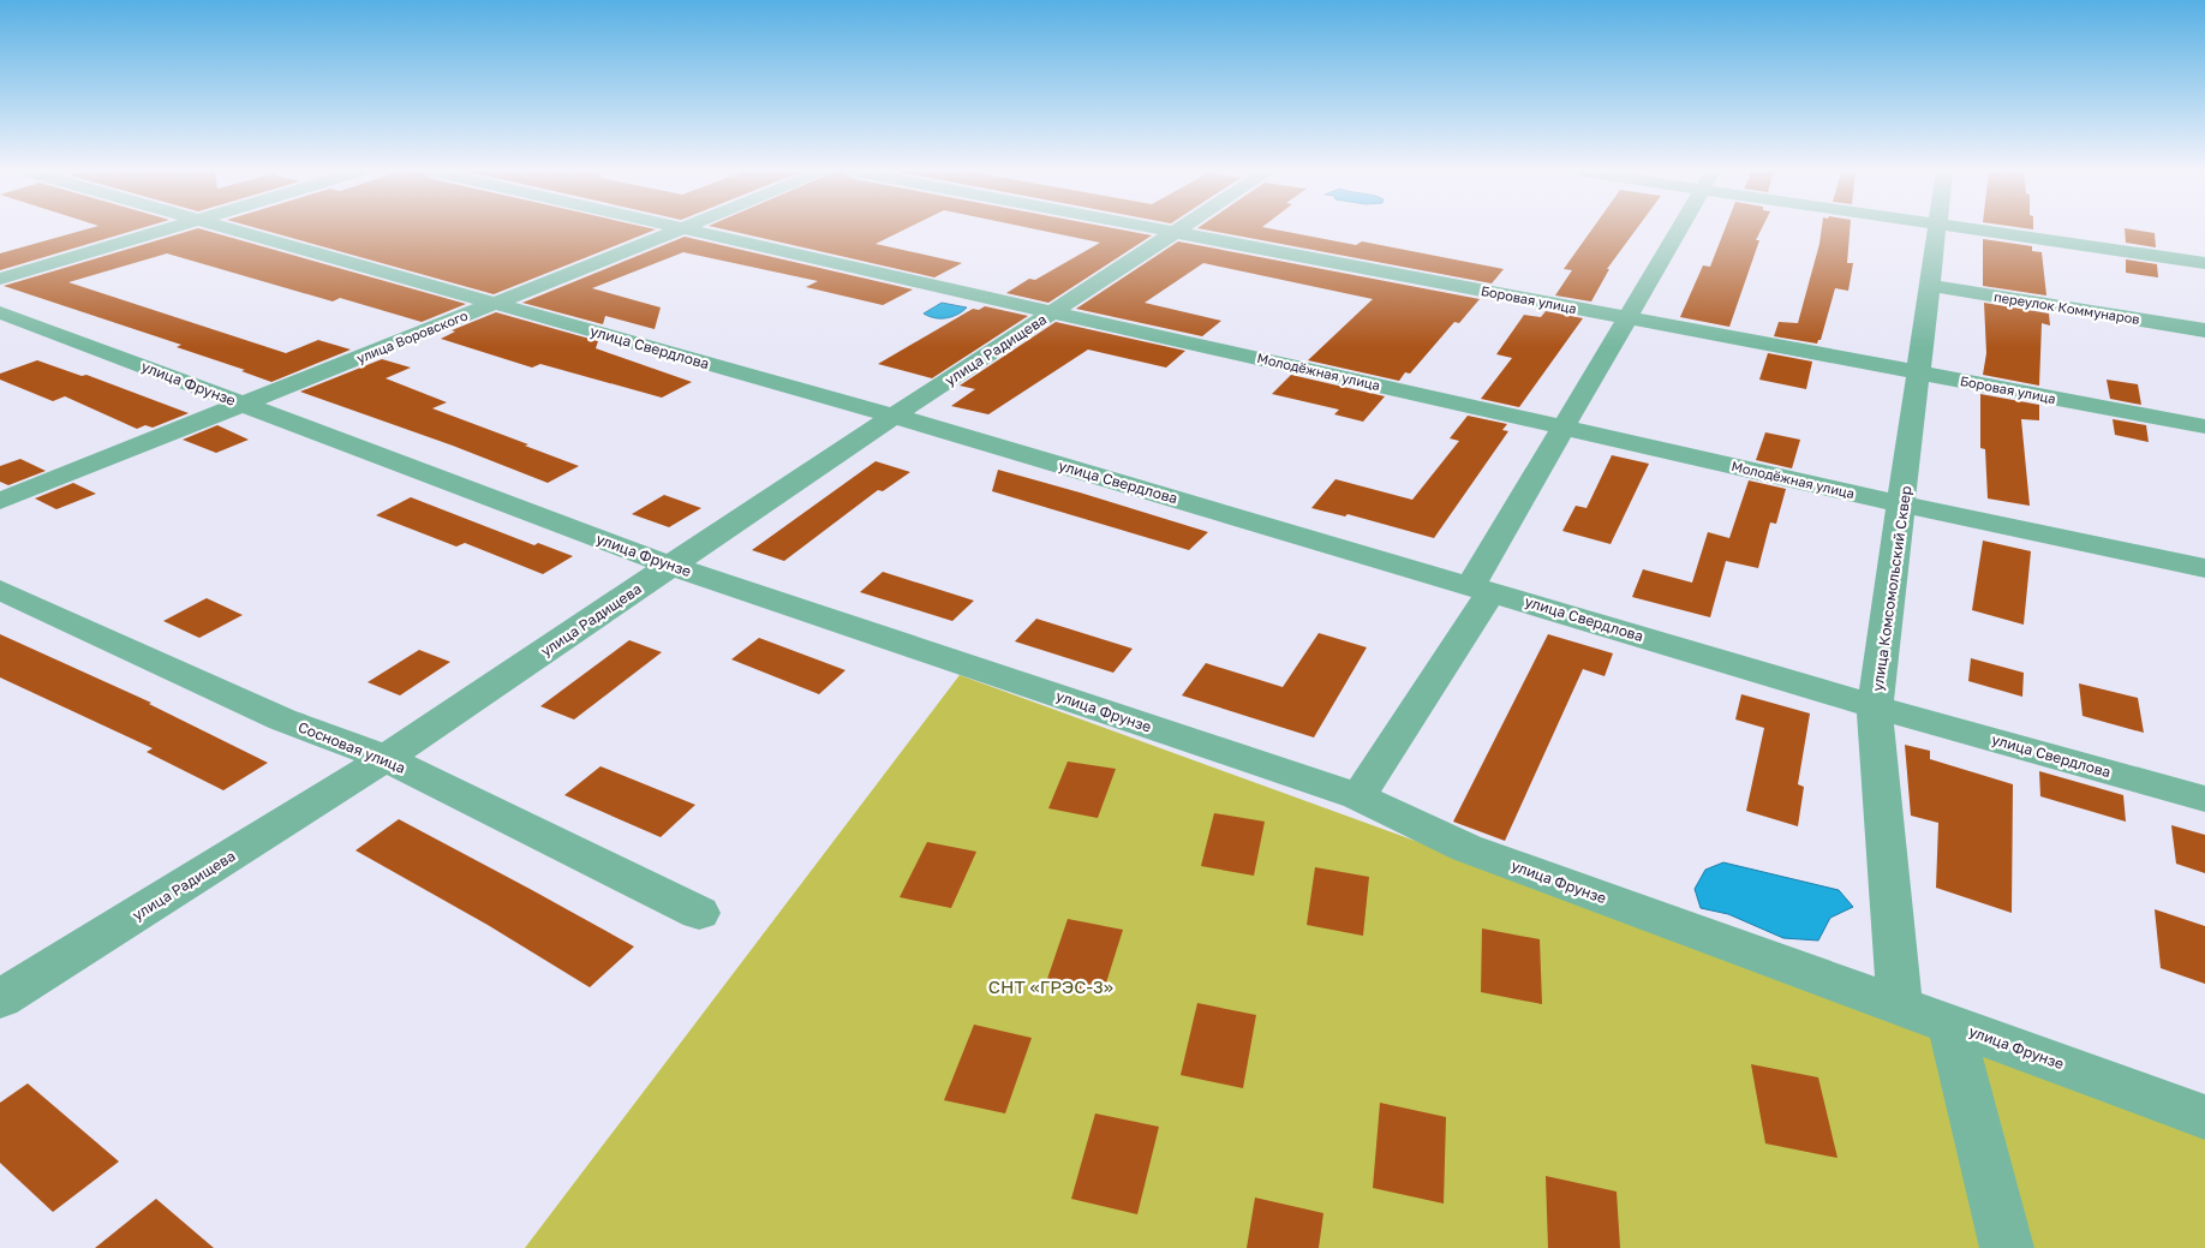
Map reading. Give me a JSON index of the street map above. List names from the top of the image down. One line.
{"streets":{"street":["Боровая улица","переулок Коммунаров","улица Воровского","улица Свердлова","улица Радищева","Молодёжная улица","улица Фрунзе","улица Комсомольский Сквер","Сосновая улица"]},"crossings":[["Боровая улица","улица Радищева"],["Боровая улица","улица Комсомольский Сквер"],["переулок Коммунаров","улица Комсомольский Сквер"],["улица Воровского","улица Свердлова"],["улица Воровского","улица Фрунзе"],["улица Свердлова","улица Радищева"],["улица Свердлова","улица Комсомольский Сквер"],["улица Радищева","Молодёжная улица"],["улица Радищева","улица Фрунзе"],["улица Радищева","Сосновая улица"],["Молодёжная улица","улица Комсомольский Сквер"],["улица Фрунзе","улица Комсомольский Сквер"]],"parks":["СНТ «ГРЭС-3»"]}
